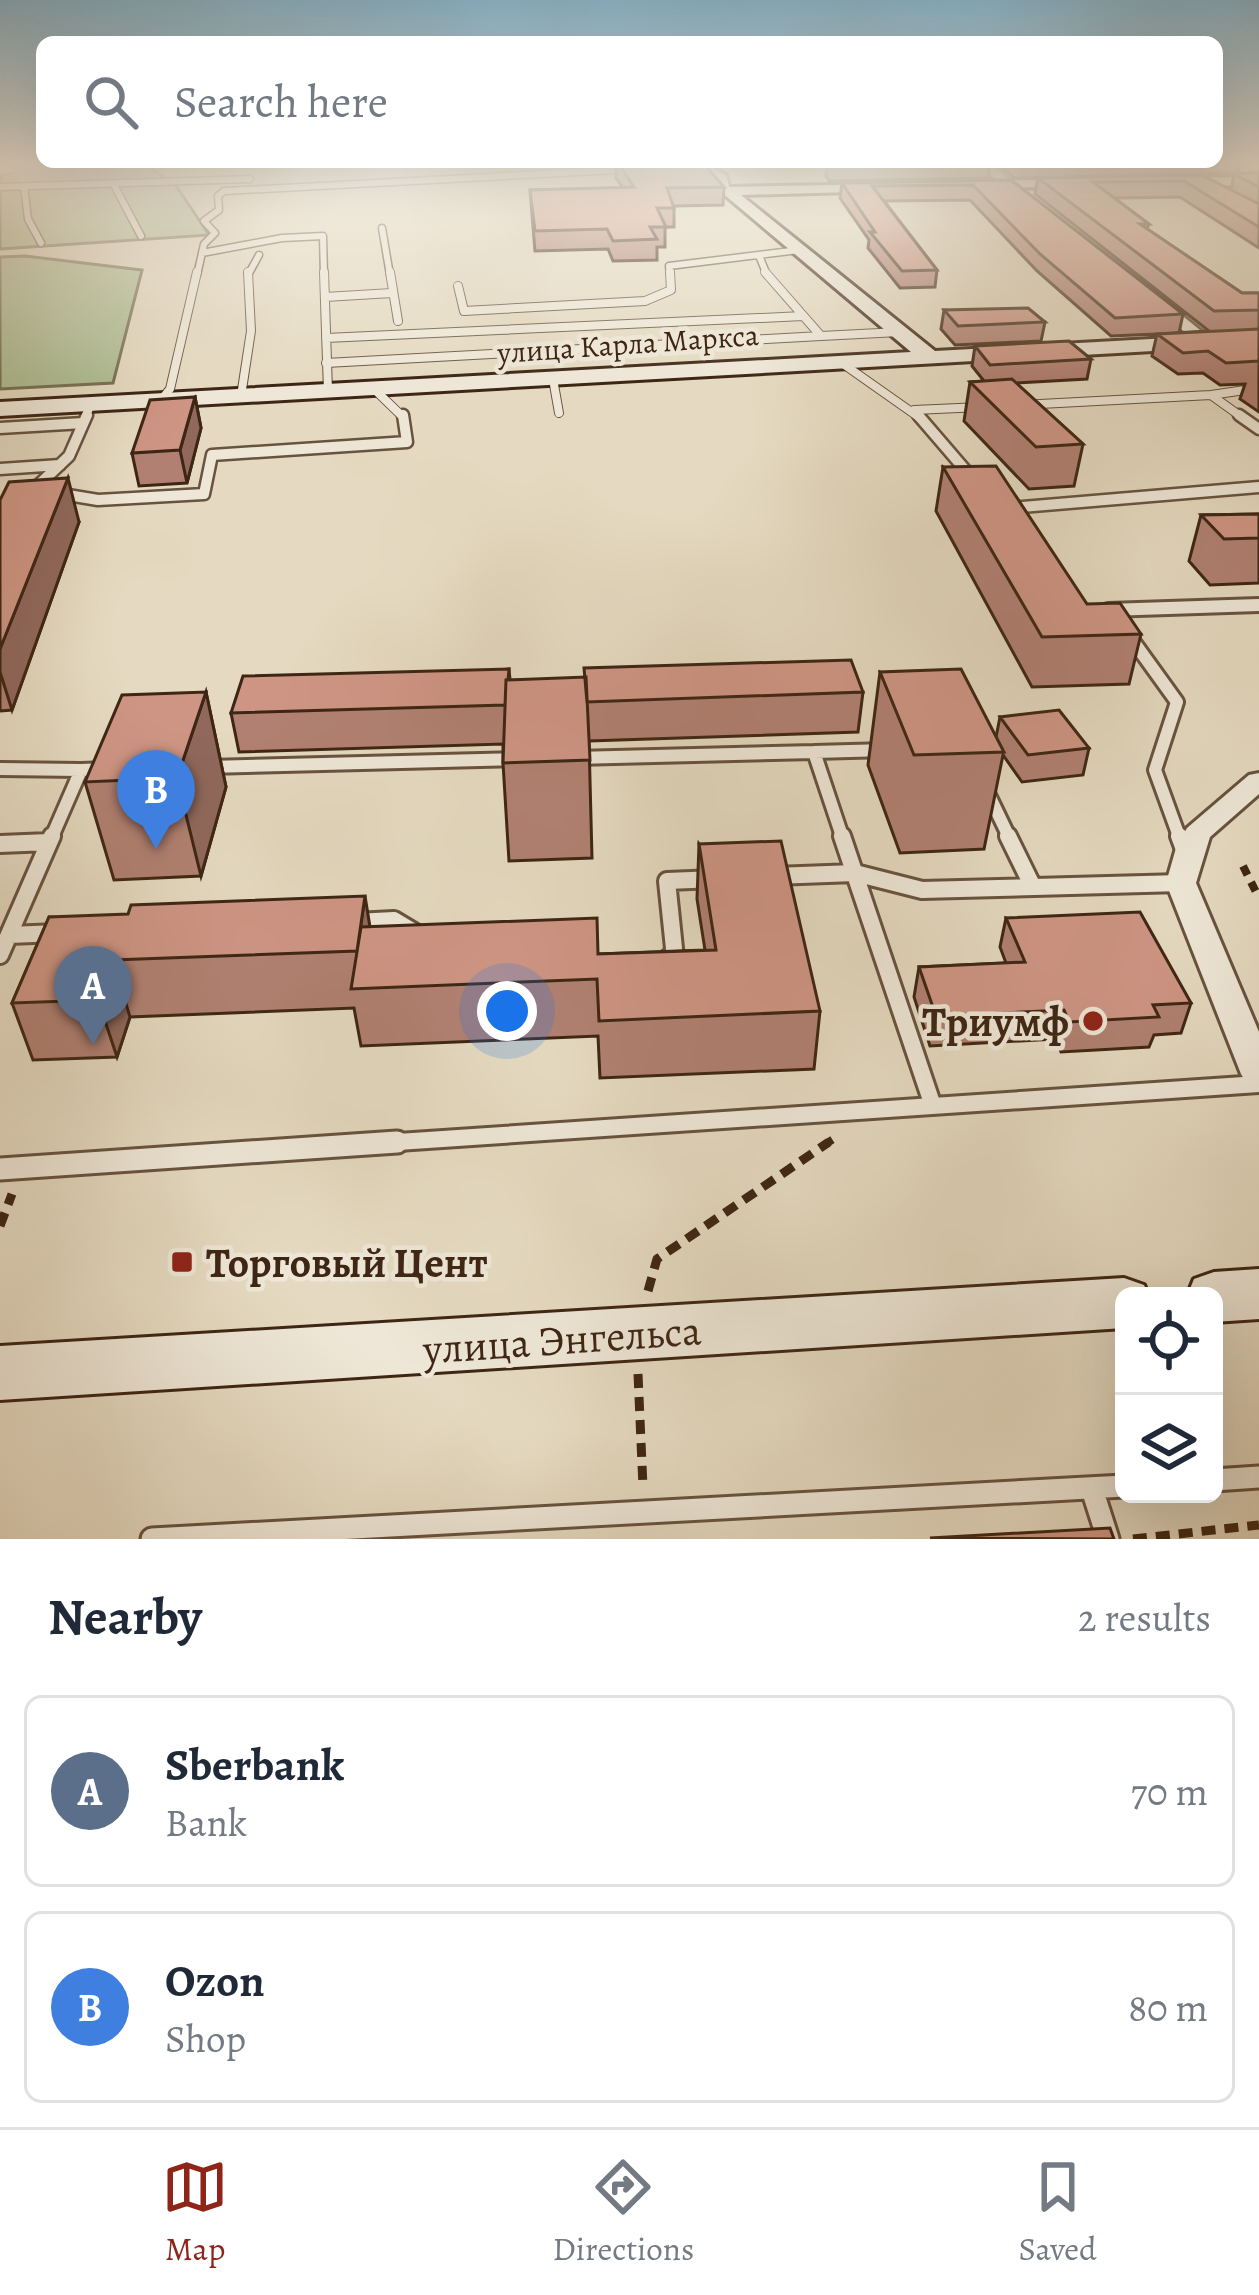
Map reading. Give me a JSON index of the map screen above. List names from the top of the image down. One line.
{"streets":{"main road":["улица Карла Маркса","улица Энгельса"]},"places":{"other":["Триумф"],"transit":["Торговый Цент"]},"page":{"search":"Search here","pins":["B","A"],"heading":["Nearby","2 results"],"list":[{"mark":"A","name":"Sberbank","note":"Bank","value":"70 m"},{"mark":"B","name":"Ozon","note":"Shop","value":"80 m"}],"nav":["Map","Directions","Saved"]}}
